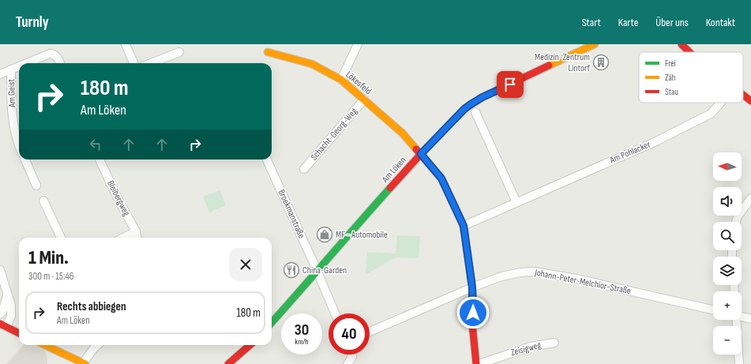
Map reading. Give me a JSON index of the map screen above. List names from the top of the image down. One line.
{"streets":{"street":["Lökesfeld","Am Geist","Schacht-Georg-Weg","Am Pohlacker","Am Löken","Bleibergweg","Broekmanstraße","Johann-Peter-Melchior-Straße","Zeisigweg"]},"crossings":[["Lökesfeld","Schacht-Georg-Weg"],["Lökesfeld","Am Pohlacker"],["Lökesfeld","Am Löken"],["Lökesfeld","Johann-Peter-Melchior-Straße"],["Am Löken","Broekmanstraße"]],"places":{"building":["Medizin-Zentrum Lintorf"],"shop":["MF - Automobile"],"restaurant":["China-Garden"]},"legend":["Frei","Zäh","Stau"],"north":"left","page":{"header":"Turnly","nav":["Start","Karte","Über uns","Kontakt"],"turn":["180 m","Am Löken"],"map_buttons":["+","−"],"heading":["1 Min.","300 m · 15:46"],"list":[{"name":"Rechts abbiegen","note":"Am Löken","value":"180 m"}],"speed":"30 km/h","limit":"40"}}
